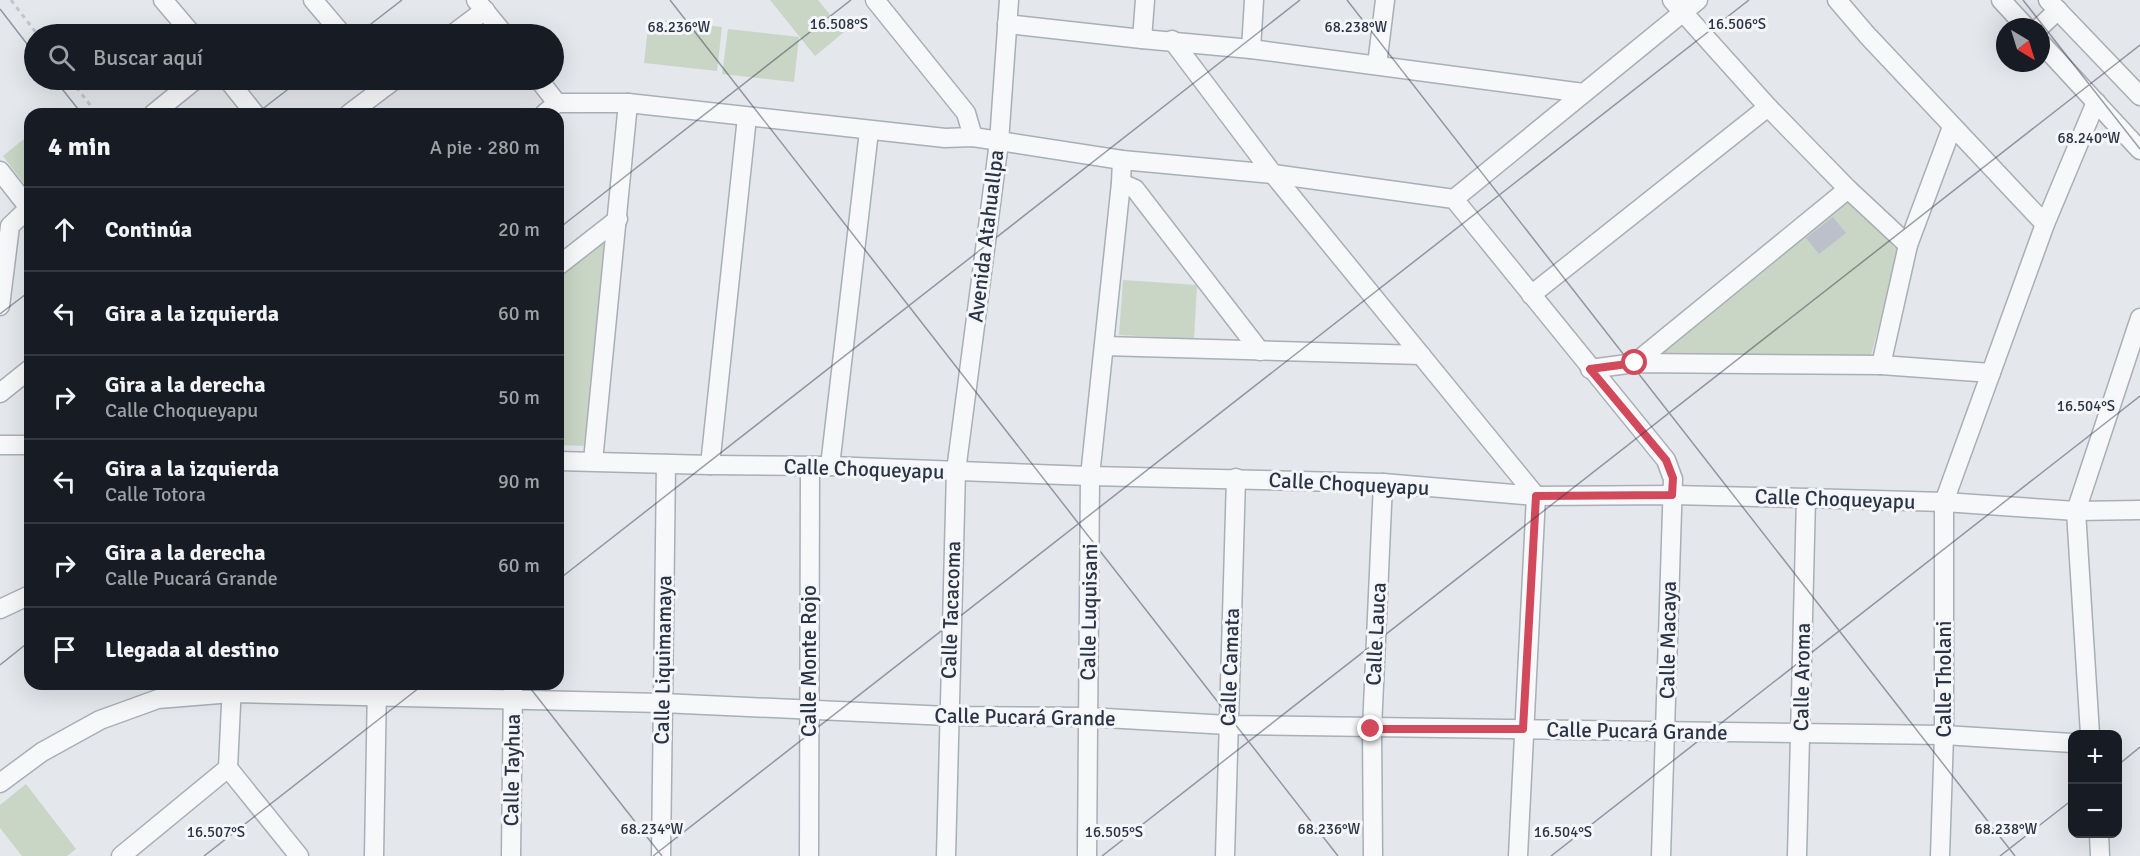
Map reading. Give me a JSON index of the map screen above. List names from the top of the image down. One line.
{"streets":{"street":["Avenida Atahuallpa","Calle Choqueyapu","Calle Tacacoma","Calle Luquisani","Calle Lauca","Calle Macaya","Calle Liquimamaya","Calle Monte Rojo","Calle Camata","Calle Aroma","Calle Tholani","Calle Pucará Grande","Calle Tayhua"]},"crossings":[["Avenida Atahuallpa","Calle Choqueyapu"],["Avenida Atahuallpa","Calle Tacacoma"],["Calle Choqueyapu","Calle Tacacoma"],["Calle Choqueyapu","Calle Luquisani"],["Calle Choqueyapu","Calle Lauca"],["Calle Choqueyapu","Calle Macaya"],["Calle Choqueyapu","Calle Liquimamaya"],["Calle Choqueyapu","Calle Monte Rojo"],["Calle Choqueyapu","Calle Camata"],["Calle Choqueyapu","Calle Aroma"],["Calle Choqueyapu","Calle Tholani"],["Calle Tacacoma","Calle Pucará Grande"],["Calle Luquisani","Calle Pucará Grande"],["Calle Lauca","Calle Pucará Grande"],["Calle Macaya","Calle Pucará Grande"],["Calle Liquimamaya","Calle Pucará Grande"],["Calle Monte Rojo","Calle Pucará Grande"],["Calle Camata","Calle Pucará Grande"],["Calle Aroma","Calle Pucará Grande"],["Calle Tholani","Calle Pucará Grande"],["Calle Pucará Grande","Calle Tayhua"]],"north":"bottom right","page":{"search":"Buscar aquí","heading":["4 min","A pie · 280 m"],"list":[["Continúa","20 m"],["Gira a la izquierda","60 m"],["Gira a la derecha","Calle Choqueyapu","50 m"],["Gira a la izquierda","Calle Totora","90 m"],["Gira a la derecha","Calle Pucará Grande","60 m"],"Llegada al destino"],"map_buttons":["+","−"]},"coordinates":["16.508°S","16.506°S","68.236°W","68.238°W","68.240°W","16.504°S","68.234°W","16.507°S","16.505°S"]}
